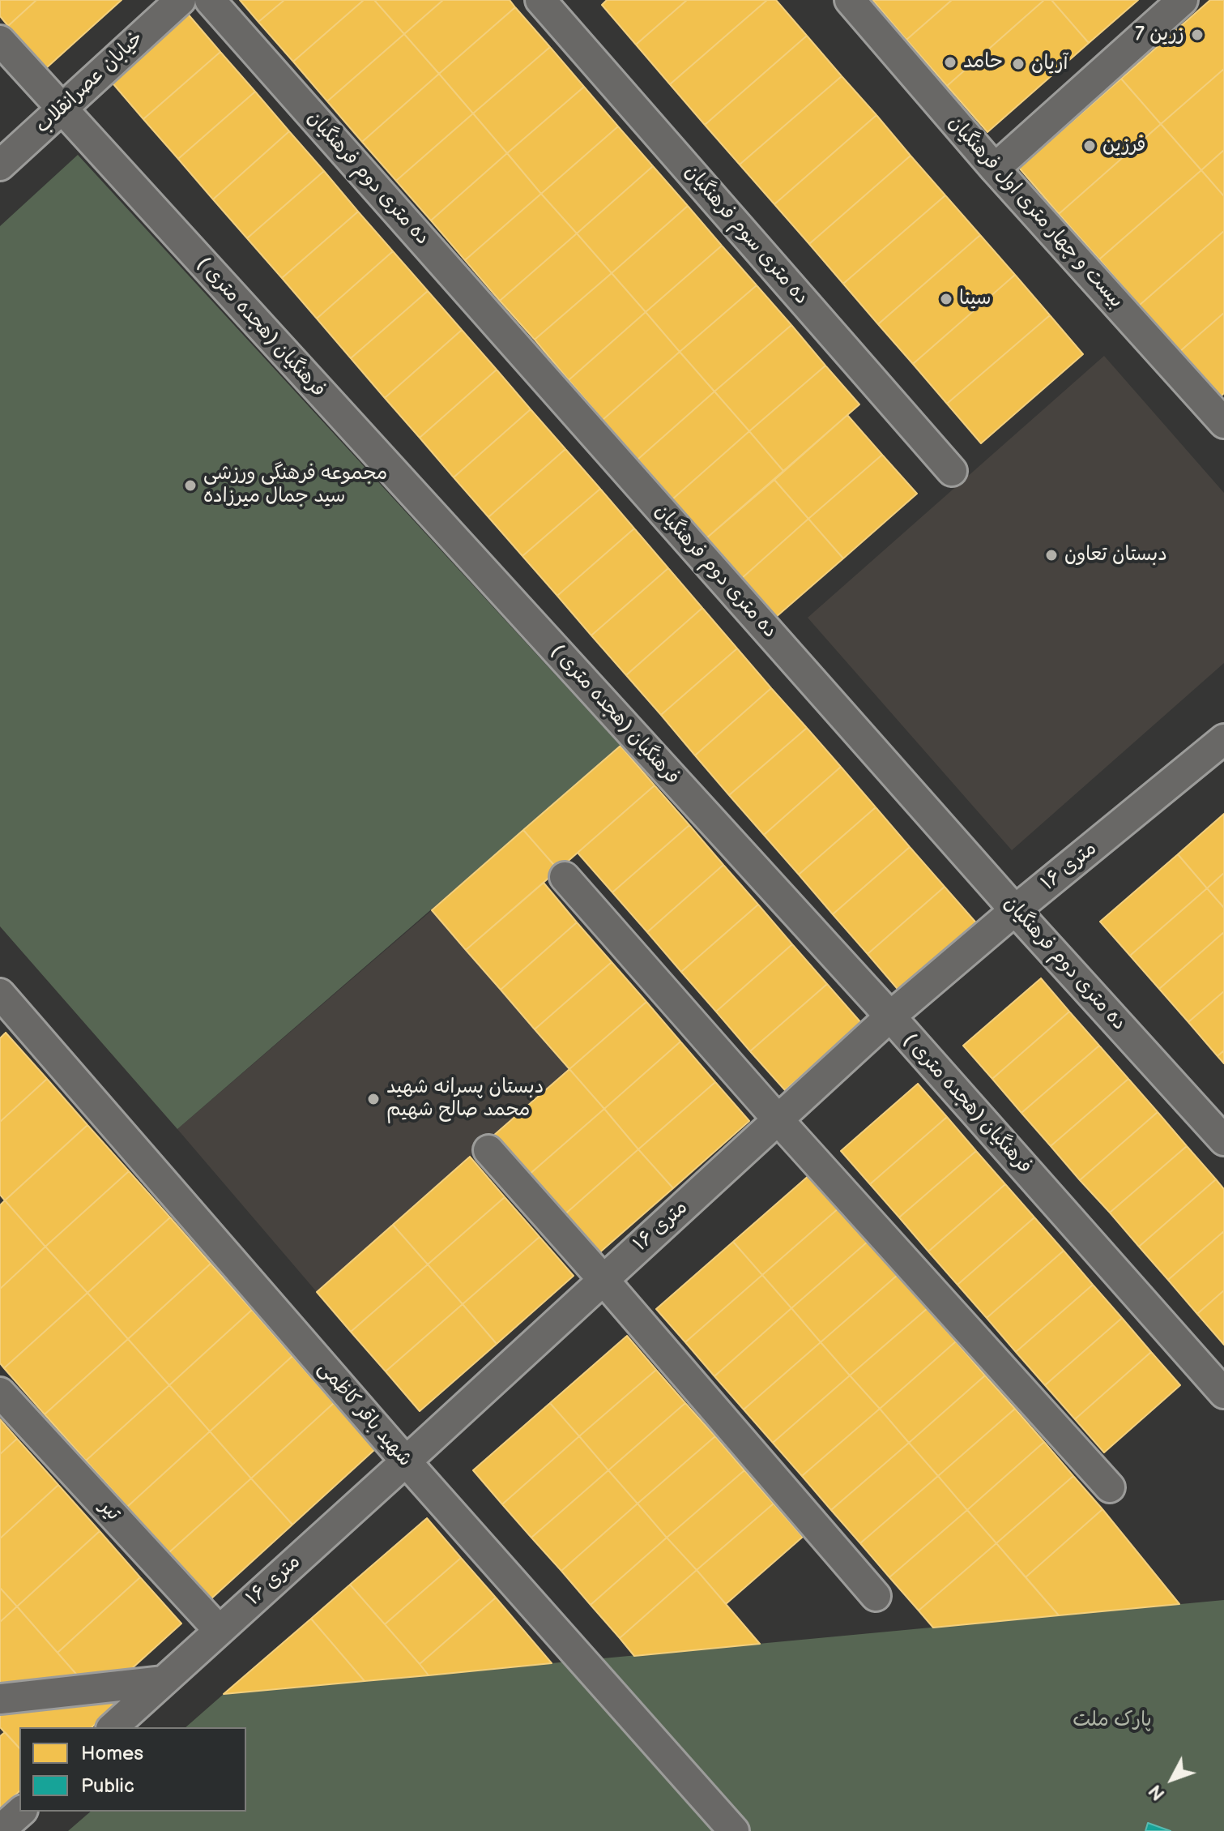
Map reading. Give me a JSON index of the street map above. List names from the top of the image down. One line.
{"streets":{"street":["خیابان عصرانقلاب","ده متری دوم فرهنگیان","بیست و چهار متری اول فرهنگیان","ده متری سوم فرهنگیان","فرهنگیان (هجده متری )","۱۶ متری","شهید باقر کاظمی","تیر"]},"crossings":[["خیابان عصرانقلاب","فرهنگیان (هجده متری )"],["ده متری دوم فرهنگیان","۱۶ متری"],["فرهنگیان (هجده متری )","۱۶ متری"],["۱۶ متری","شهید باقر کاظمی"],["۱۶ متری","تیر"]],"parks":["پارک ملت"],"places":["زرین 7","حامد","آریان","فرزین","سینا","مجموعه فرهنگی ورزشی سید جمال میرزاده","دبستان تعاون","دبستان پسرانه شهید محمد صالح شهیم"],"legend":["Homes","Public"],"north":"bottom left"}
